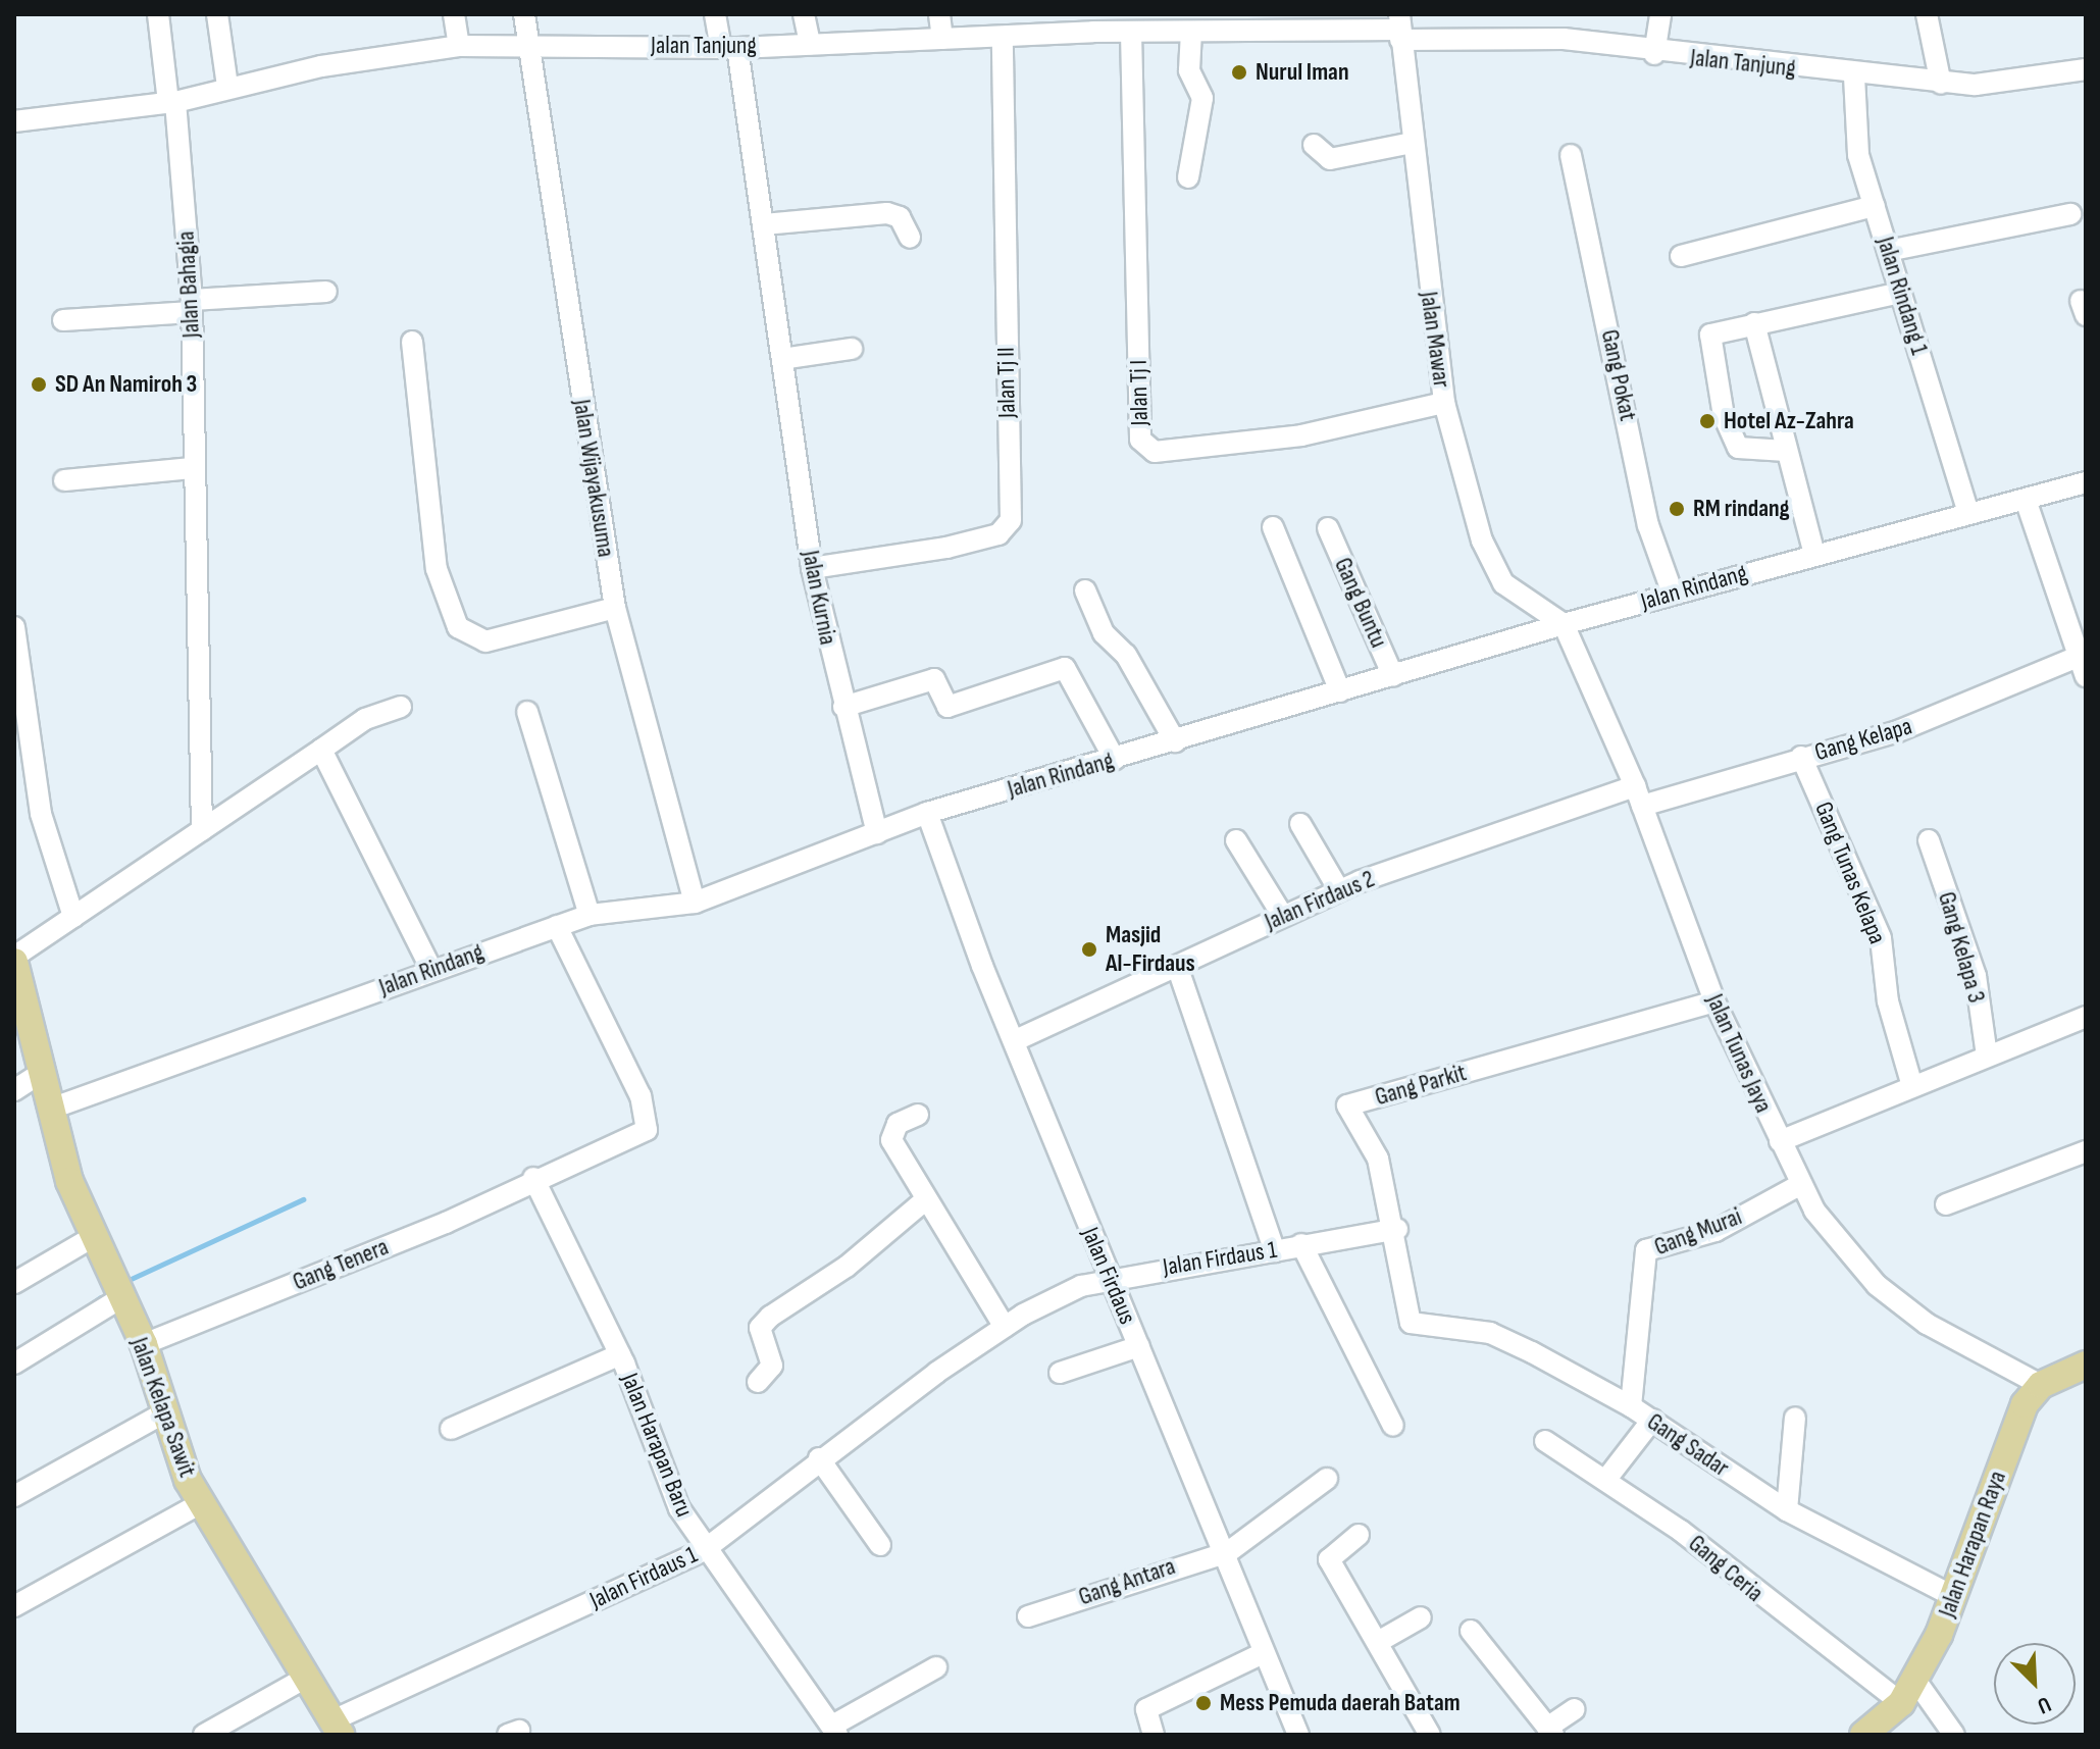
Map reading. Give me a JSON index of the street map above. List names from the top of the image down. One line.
{"streets":{"main road":["Jalan Kelapa Sawit","Jalan Harapan Raya"],"street":["Jalan Tanjung","Jalan Bahagia","Jalan Rindang 1","Jalan Mawar","Gang Pokat","Jalan Tj II","Jalan Tj I","Jalan Wijayakusuma","Jalan Rindang","Jalan Kurnia","Gang Buntu","Gang Kelapa","Gang Tunas Kelapa","Jalan Firdaus 2","Gang Kelapa 3","Jalan Tunas Jaya","Gang Parkit","Gang Murai","Jalan Firdaus 1","Gang Tenera","Jalan Firdaus","Jalan Harapan Baru","Gang Sadar","Gang Ceria","Gang Antara"]},"crossings":[["Jalan Tanjung","Jalan Bahagia"],["Jalan Tanjung","Jalan Rindang 1"],["Jalan Tanjung","Jalan Mawar"],["Jalan Tanjung","Jalan Tj II"],["Jalan Tanjung","Jalan Tj I"],["Jalan Tanjung","Jalan Wijayakusuma"],["Jalan Tanjung","Jalan Kurnia"],["Jalan Bahagia","Jalan Kelapa Sawit"],["Jalan Rindang 1","Jalan Rindang"],["Jalan Mawar","Jalan Tj I"],["Jalan Mawar","Jalan Rindang"],["Jalan Mawar","Jalan Tunas Jaya"],["Gang Pokat","Jalan Rindang"],["Jalan Tj II","Jalan Kurnia"],["Jalan Wijayakusuma","Jalan Rindang"],["Jalan Rindang","Jalan Kurnia"],["Jalan Rindang","Gang Buntu"],["Jalan Rindang","Jalan Tunas Jaya"],["Jalan Rindang","Gang Tenera"],["Jalan Rindang","Jalan Firdaus"],["Jalan Rindang","Jalan Kelapa Sawit"],["Gang Kelapa","Gang Tunas Kelapa"],["Gang Kelapa","Jalan Firdaus 2"],["Gang Kelapa","Jalan Tunas Jaya"],["Jalan Firdaus 2","Jalan Tunas Jaya"],["Jalan Firdaus 2","Jalan Firdaus"],["Jalan Tunas Jaya","Gang Parkit"],["Jalan Tunas Jaya","Gang Murai"],["Jalan Tunas Jaya","Jalan Harapan Raya"],["Gang Parkit","Jalan Firdaus 1"],["Gang Parkit","Gang Sadar"],["Gang Murai","Gang Sadar"],["Jalan Firdaus 1","Jalan Firdaus"],["Jalan Firdaus 1","Jalan Kelapa Sawit"],["Jalan Firdaus 1","Jalan Harapan Baru"],["Gang Tenera","Jalan Kelapa Sawit"],["Gang Tenera","Jalan Harapan Baru"],["Jalan Firdaus","Gang Antara"],["Gang Sadar","Jalan Harapan Raya"],["Jalan Harapan Raya","Gang Ceria"]],"places":["Nurul Iman","SD An Namiroh 3","Hotel Az-Zahra","RM rindang","Masjid Al-Firdaus","Mess Pemuda daerah Batam"],"north":"bottom right"}
